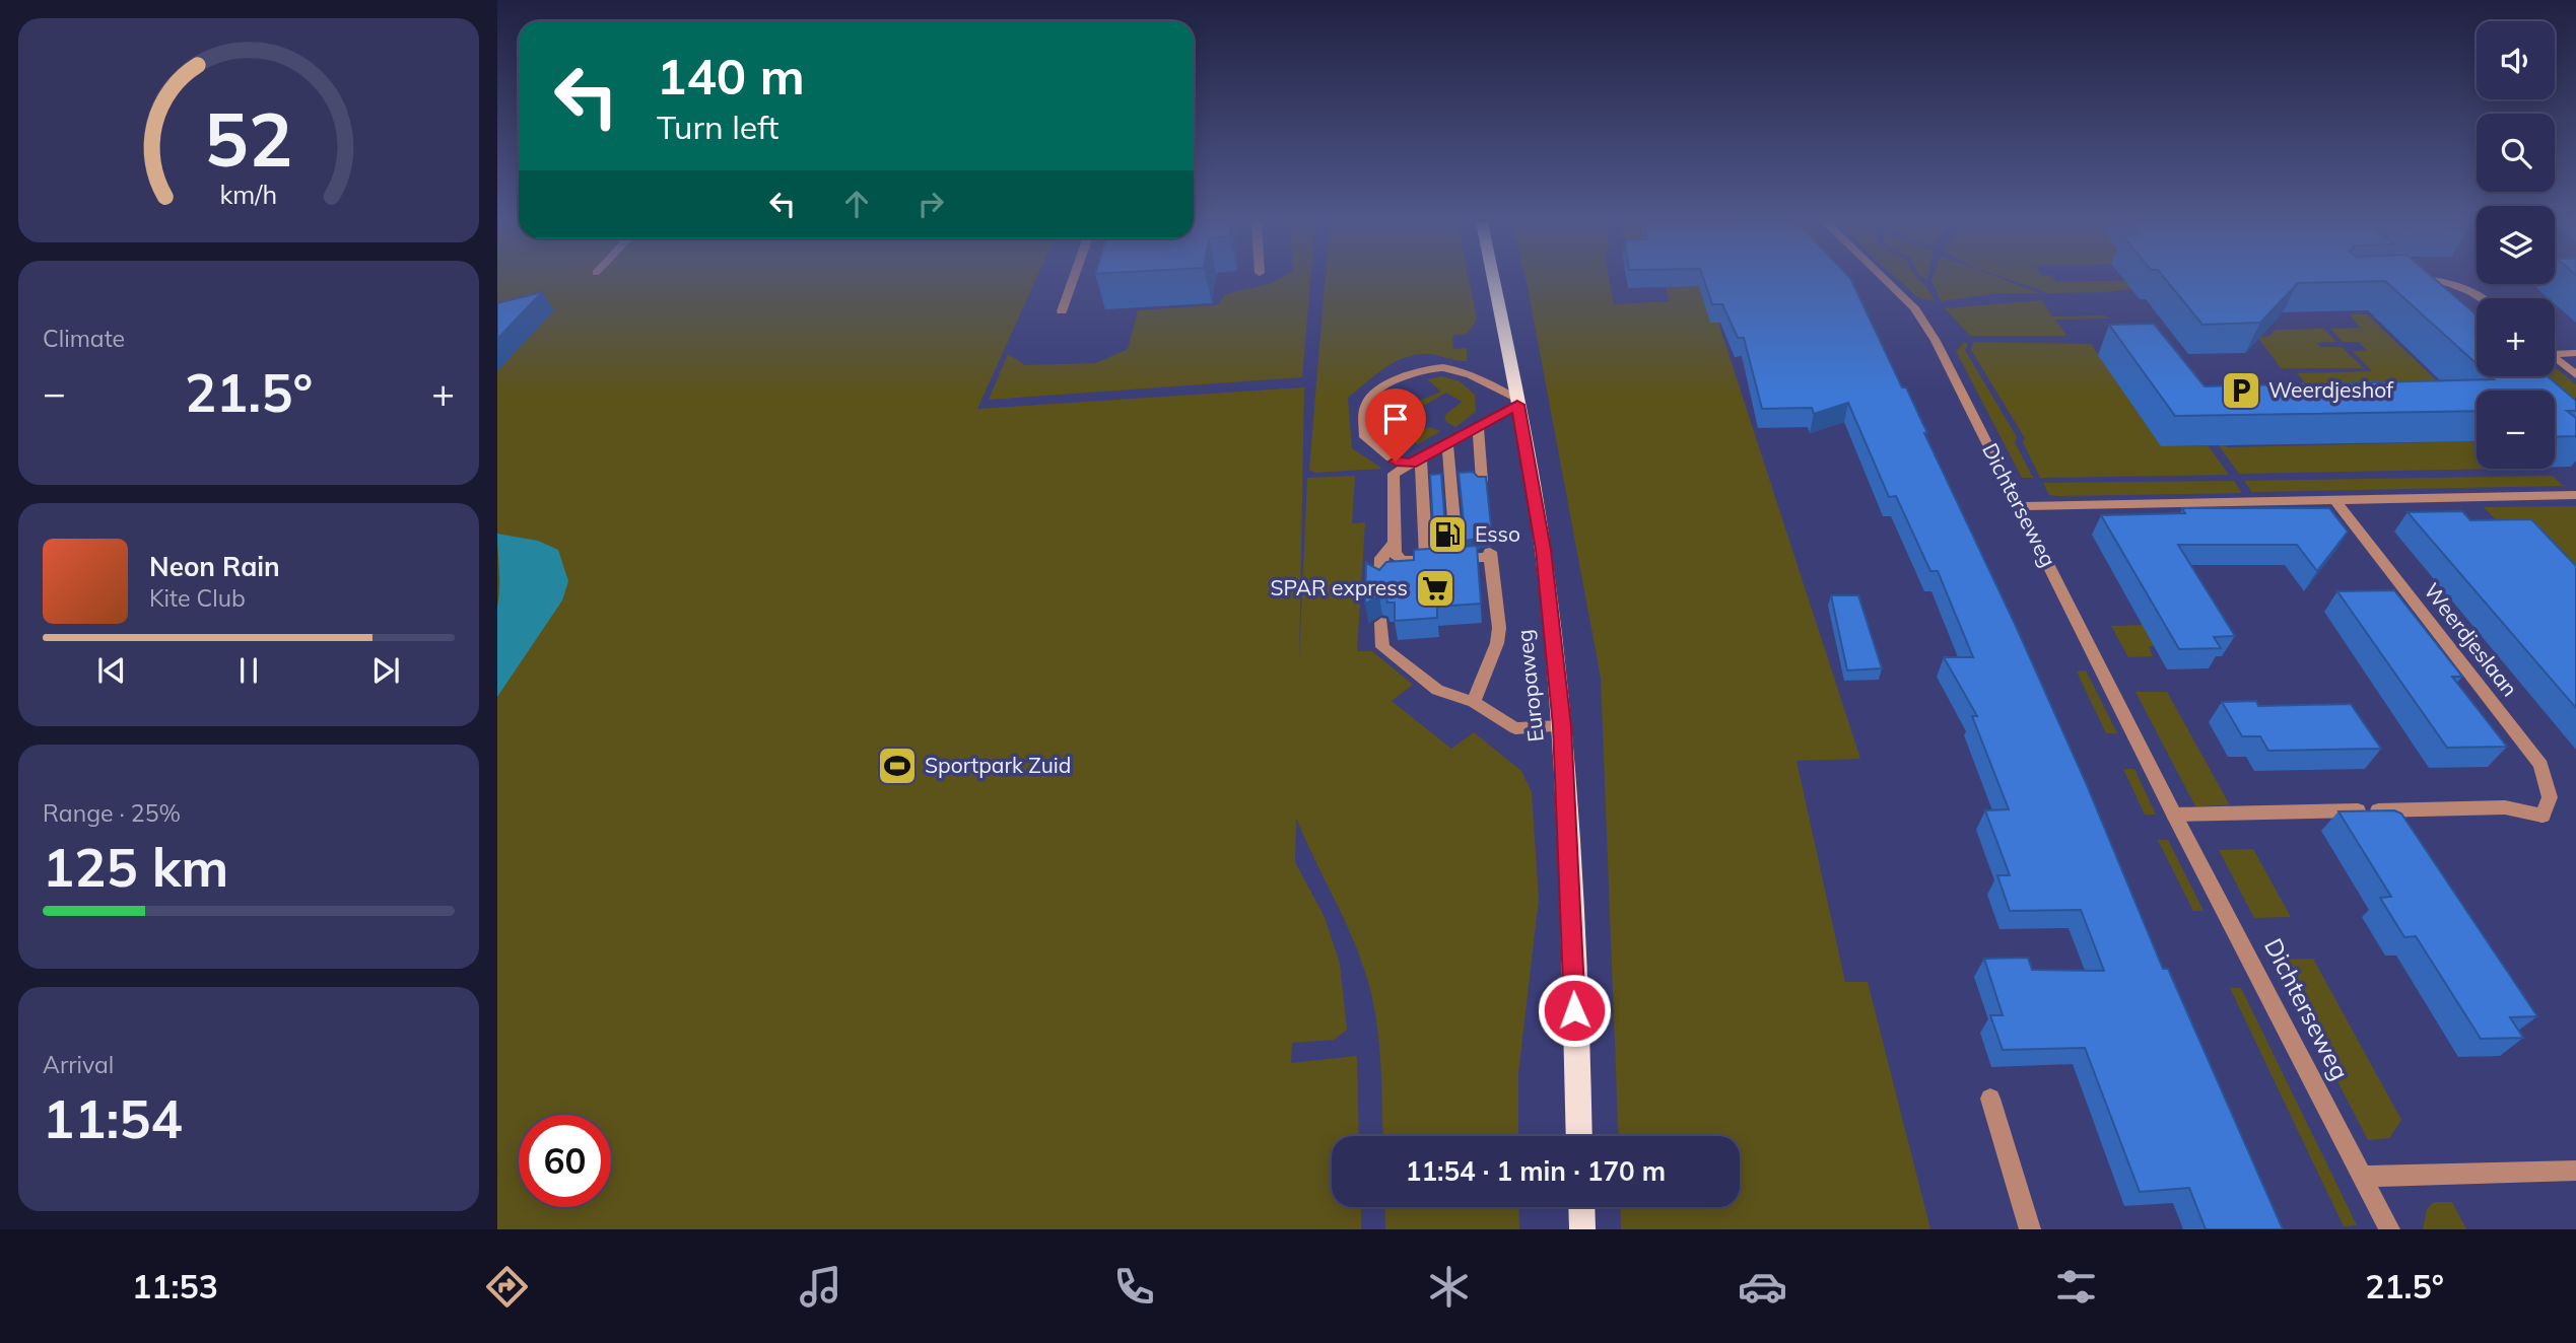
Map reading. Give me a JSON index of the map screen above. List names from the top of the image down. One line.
{"streets":{"main road":["Europaweg"],"street":["Dichterseweg","Weerdjeslaan"]},"crossings":[["Dichterseweg","Weerdjeslaan"]],"places":{"parking":["Weerdjeshof"],"fuel station":["Esso"],"supermarket":["SPAR express"],"sports":["Sportpark Zuid"]},"page":{"map_buttons":["+","−"],"turn":["140 m","Turn left"],"tile":["Climate",["Range · 25%","125 km"],["Arrival","11:54"]],"heat":["−","21.5°","+"],"song":["Neon Rain","Kite Club"],"limit":"60","trip":"11:54 · 1 min · 170 m","tabs":["11:53","21.5°"],"gauge":["52","km/h"]}}
